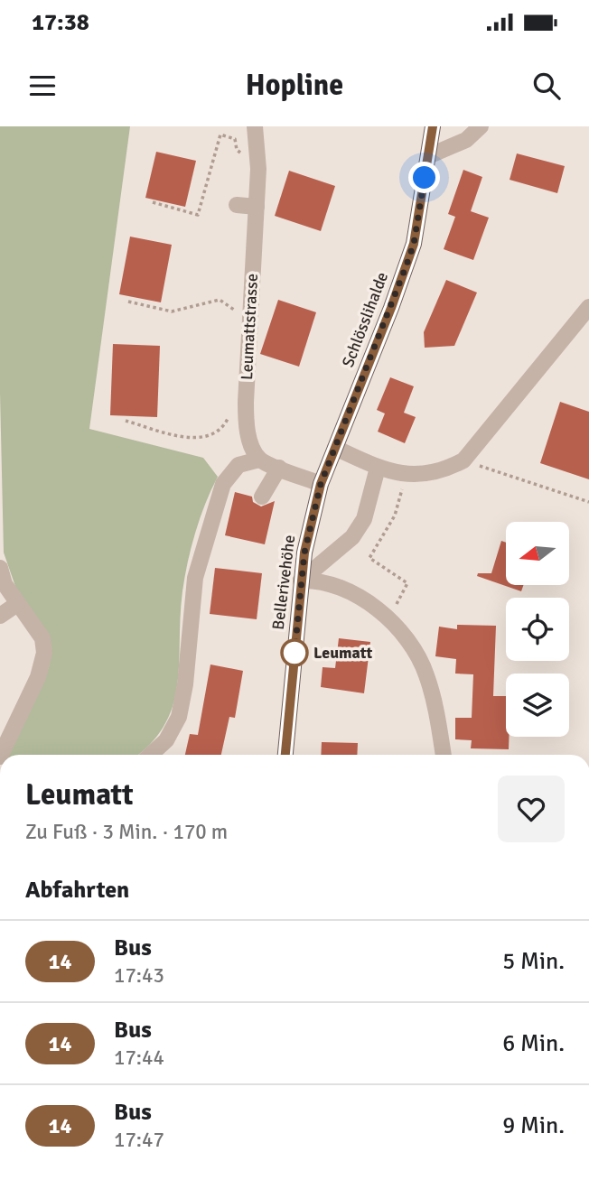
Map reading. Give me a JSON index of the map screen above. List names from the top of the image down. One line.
{"streets":{"main road":["Schlösslihalde","Bellerivehöhe"],"street":["Leumattstrasse"]},"crossings":[["Schlösslihalde","Bellerivehöhe"]],"places":["Leumatt"],"lines":["bus line 14"],"north":"left","page":{"status":"17:38","header":"Hopline","heading":[["Leumatt","Zu Fuß · 3 Min. · 170 m"],"Abfahrten"],"list":[{"mark":"14","name":"Bus","note":"17:43","value":"5 Min."},{"mark":"14","name":"Bus","note":"17:44","value":"6 Min."},{"mark":"14","name":"Bus","note":"17:47","value":"9 Min."}]}}
